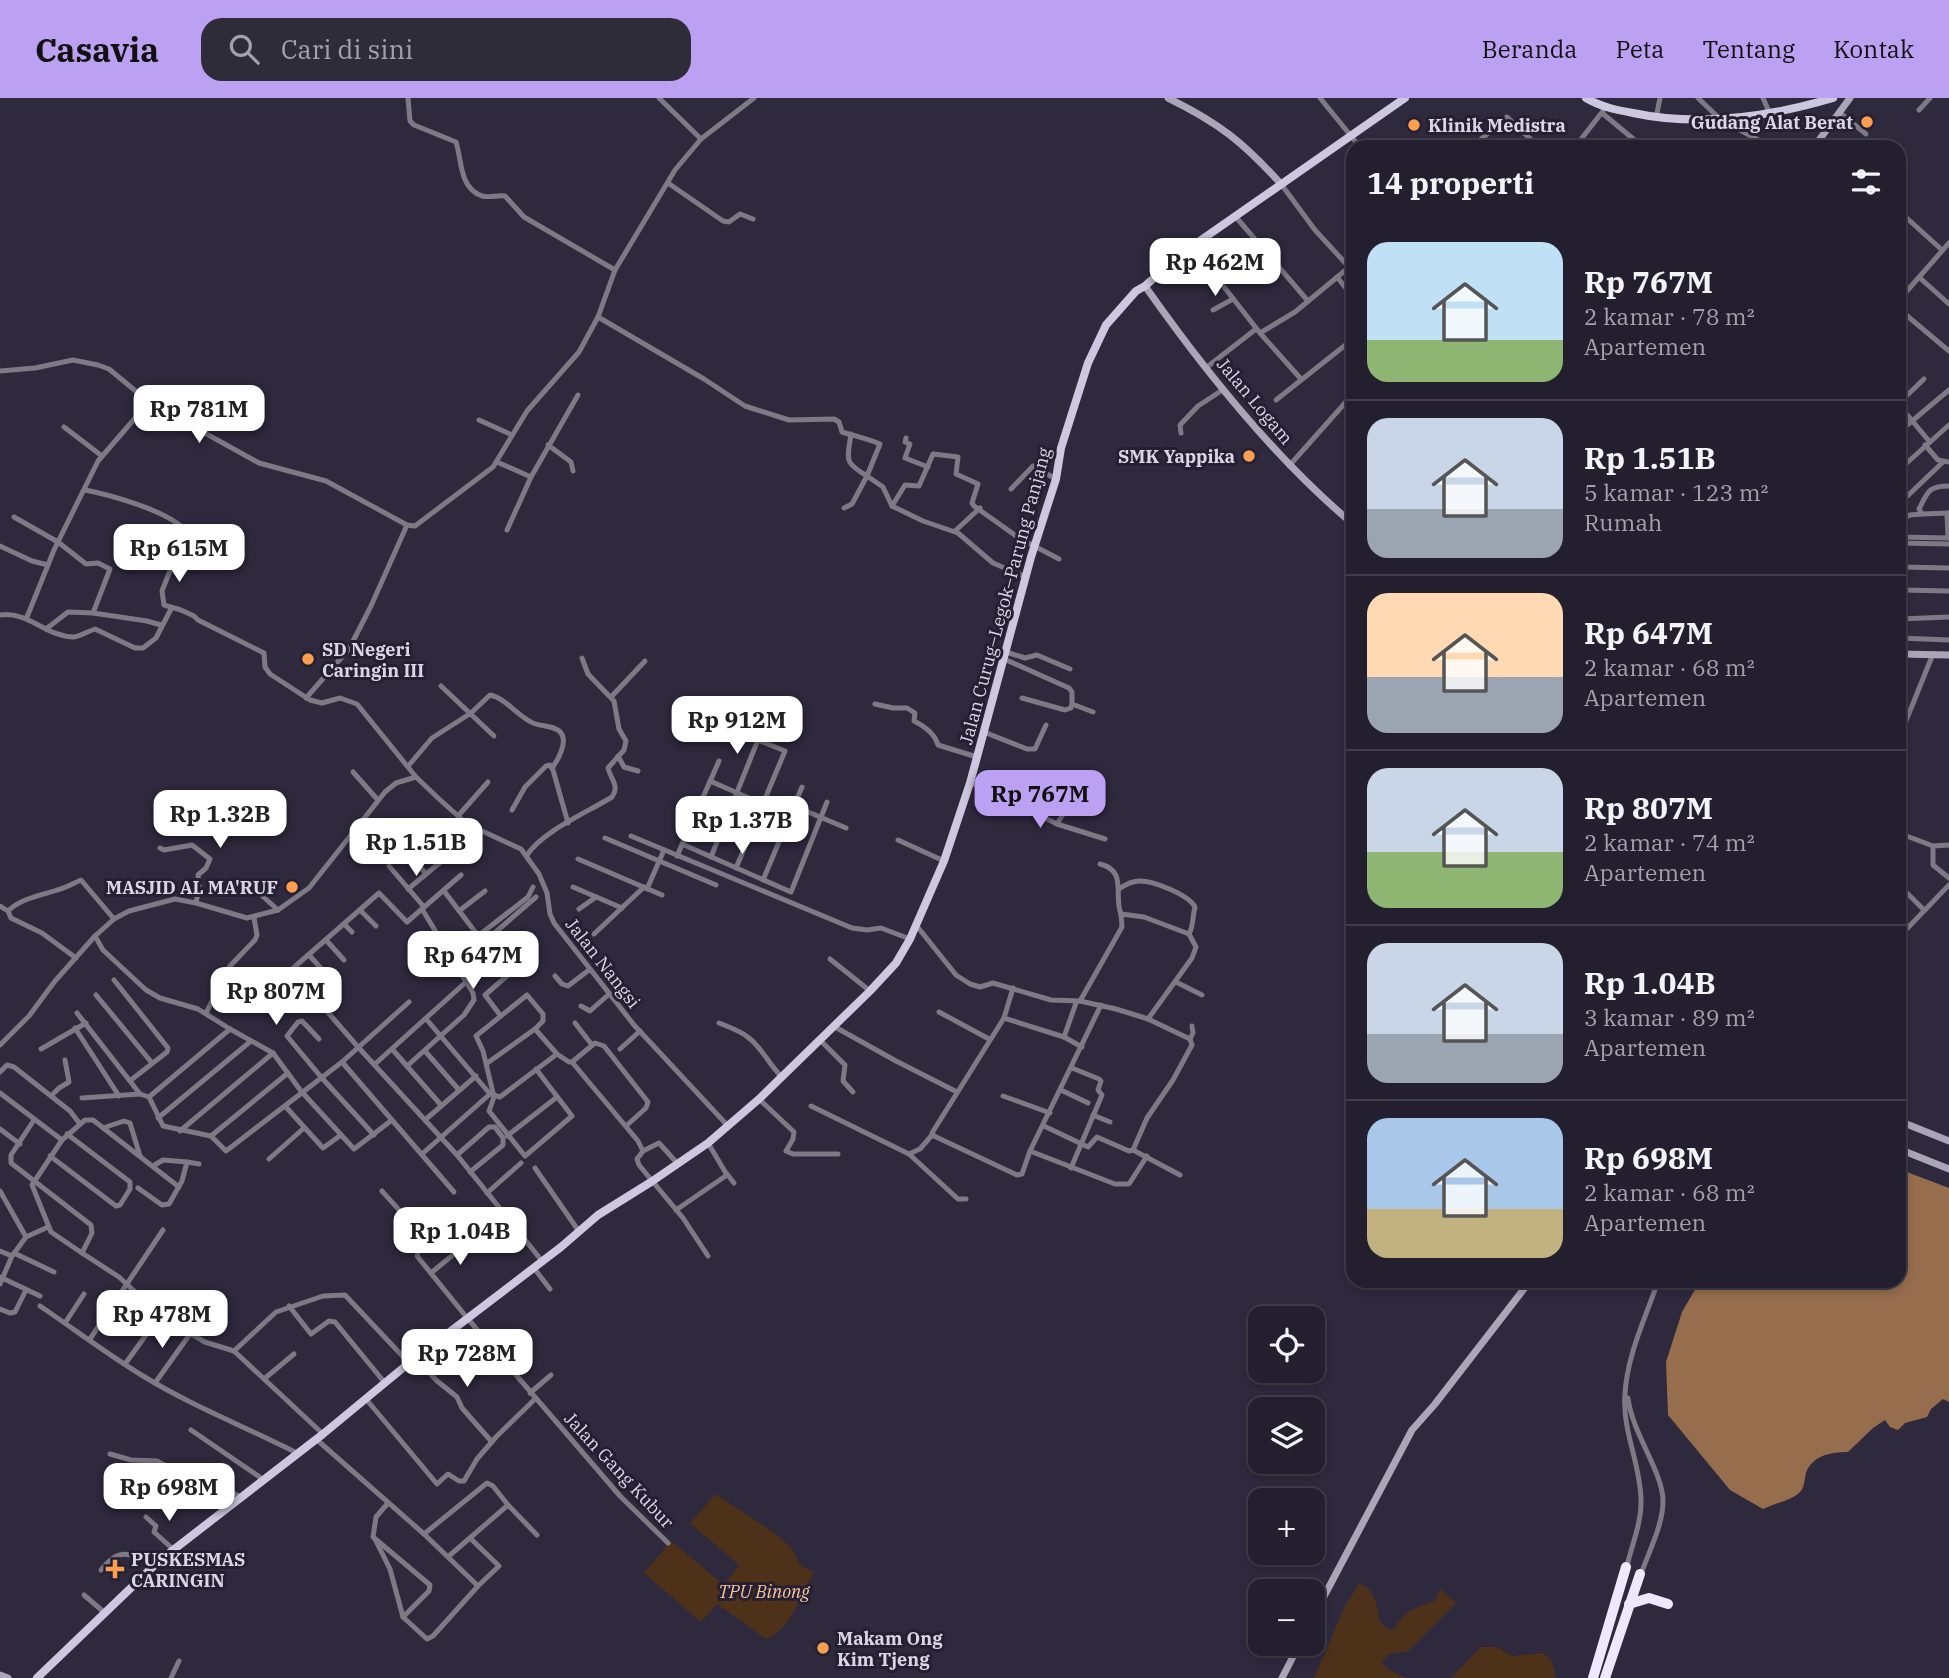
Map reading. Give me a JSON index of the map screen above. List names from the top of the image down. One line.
{"streets":{"main road":["Jalan Logam","Jalan Curug–Legok–Parung Panjang"],"street":["Jalan Nangsi","Jalan Gang Kubur"]},"crossings":[["Jalan Logam","Jalan Curug–Legok–Parung Panjang"],["Jalan Curug–Legok–Parung Panjang","Jalan Nangsi"],["Jalan Curug–Legok–Parung Panjang","Jalan Gang Kubur"]],"parks":["TPU Binong"],"places":{"other":["Gudang Alat Berat","Klinik Medistra","SMK Yappika","SD Negeri Caringin III","MASJID AL MA'RUF","Makam Ong Kim Tjeng"],"health":["PUSKESMAS CARINGIN"]},"page":{"header":"Casavia","search":"Cari di sini","nav":["Beranda","Peta","Tentang","Kontak"],"heading":"14 properti","list":[{"name":"Rp 767M","note":"2 kamar · 78 m² · Apartemen"},{"name":"Rp 1.51B","note":"5 kamar · 123 m² · Rumah"},{"name":"Rp 647M","note":"2 kamar · 68 m² · Apartemen"},{"name":"Rp 807M","note":"2 kamar · 74 m² · Apartemen"},{"name":"Rp 1.04B","note":"3 kamar · 89 m² · Apartemen"},{"name":"Rp 698M","note":"2 kamar · 68 m² · Apartemen"}],"price":["Rp 462M","Rp 781M","Rp 615M","Rp 912M","Rp 767M","Rp 1.32B","Rp 1.37B","Rp 1.51B","Rp 647M","Rp 807M","Rp 1.04B","Rp 478M","Rp 728M","Rp 698M"],"map_buttons":["+","−"]}}
